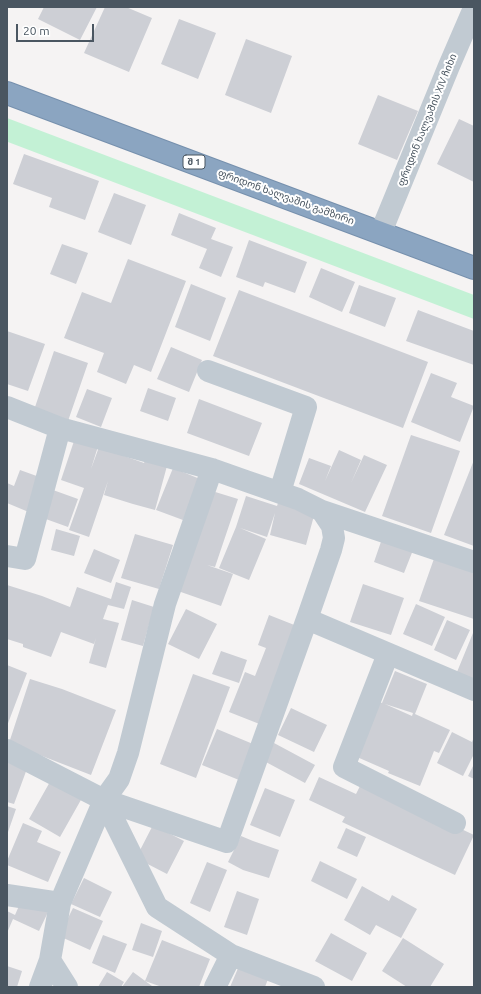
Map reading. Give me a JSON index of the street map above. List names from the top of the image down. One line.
{"streets":{"highway":["შ 1","ფრიდონ ხალვაშის გამზირი"],"street":["ფრიდონ ხალვაშის XIV ჩიხი"]},"crossings":[["ფრიდონ ხალვაშის XIV ჩიხი","ფრიდონ ხალვაშის გამზირი"]],"scale_bar":"20 m"}
